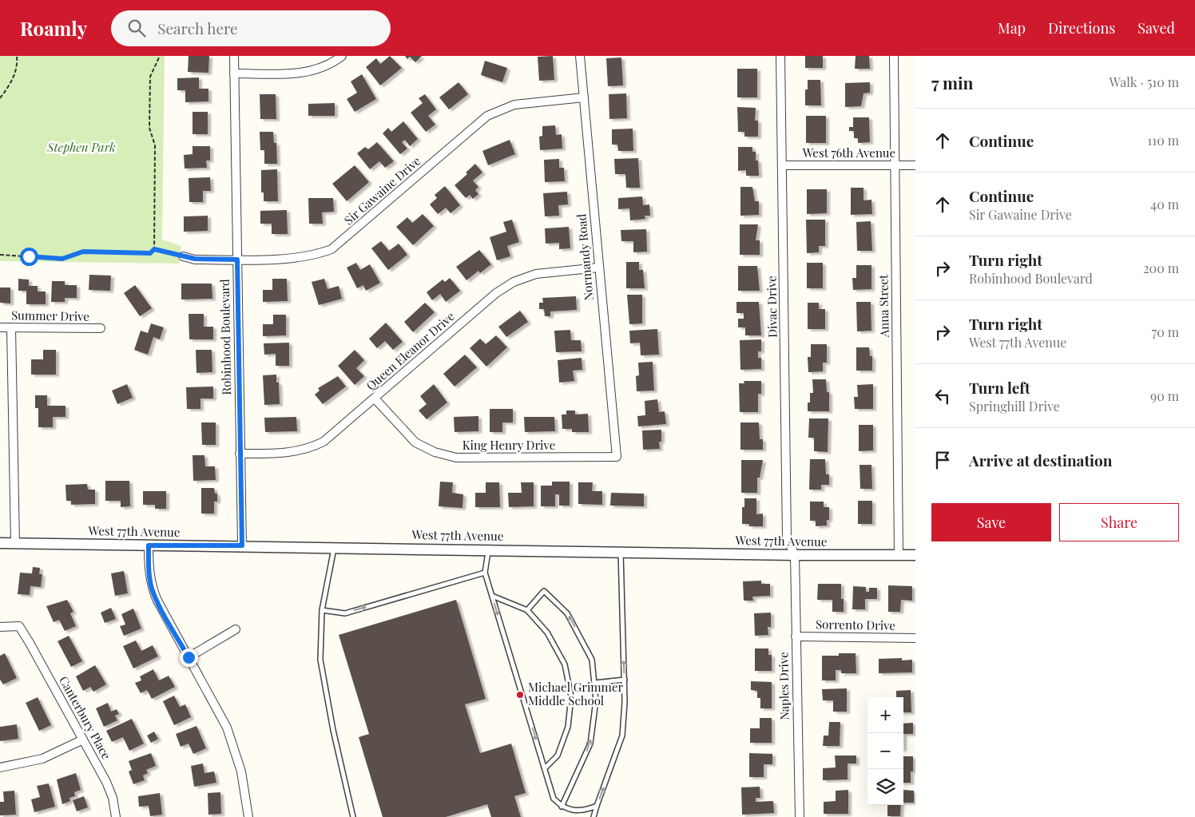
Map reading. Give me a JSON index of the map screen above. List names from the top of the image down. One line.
{"streets":{"street":["West 76th Avenue","Sir Gawaine Drive","Normandy Road","Anna Street","Divac Drive","Summer Drive","Robinhood Boulevard","Queen Eleanor Drive","King Henry Drive","West 77th Avenue","Sorrento Drive","Naples Drive","Canterbury Place"]},"crossings":[["West 76th Avenue","Anna Street"],["West 76th Avenue","Divac Drive"],["Sir Gawaine Drive","Normandy Road"],["Sir Gawaine Drive","Robinhood Boulevard"],["Normandy Road","Queen Eleanor Drive"],["Normandy Road","King Henry Drive"],["Anna Street","West 77th Avenue"],["Divac Drive","West 77th Avenue"],["Divac Drive","Naples Drive"],["Robinhood Boulevard","Queen Eleanor Drive"],["Robinhood Boulevard","West 77th Avenue"],["Queen Eleanor Drive","King Henry Drive"],["West 77th Avenue","Naples Drive"],["Sorrento Drive","Naples Drive"]],"parks":["Stephen Park"],"places":["Michael Grimmer Middle School"],"page":{"header":"Roamly","search":"Search here","nav":["Map","Directions","Saved"],"heading":["7 min","Walk · 510 m"],"list":[["Continue","110 m"],["Continue","Sir Gawaine Drive","40 m"],["Turn right","Robinhood Boulevard","200 m"],["Turn right","West 77th Avenue","70 m"],["Turn left","Springhill Drive","90 m"],"Arrive at destination"],"buttons":["Save","Share"],"map_buttons":["+","−"]}}
